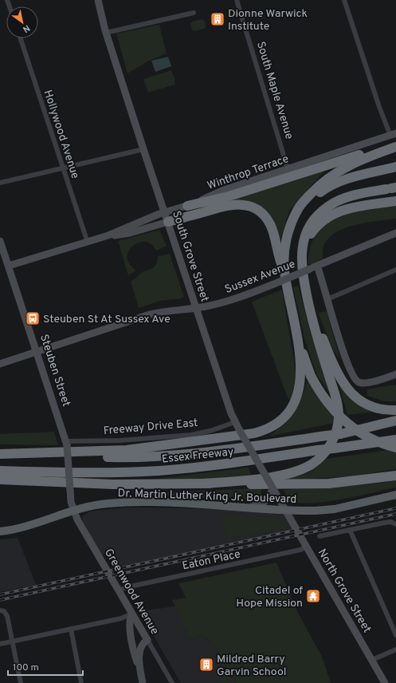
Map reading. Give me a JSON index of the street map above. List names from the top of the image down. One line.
{"streets":{"highway":["Essex Freeway"],"main road":["Winthrop Terrace","South Grove Street","Sussex Avenue","Steuben Street","Dr. Martin Luther King Jr. Boulevard","North Grove Street","Greenwood Avenue"],"street":["South Maple Avenue","Hollywood Avenue","Freeway Drive East","Eaton Place"]},"crossings":[["South Maple Avenue","Winthrop Terrace"],["Hollywood Avenue","Winthrop Terrace"],["Winthrop Terrace","South Grove Street"],["Winthrop Terrace","Steuben Street"],["South Grove Street","Sussex Avenue"],["South Grove Street","Freeway Drive East"],["South Grove Street","Dr. Martin Luther King Jr. Boulevard"],["South Grove Street","North Grove Street"],["Sussex Avenue","Steuben Street"],["Steuben Street","Freeway Drive East"],["Steuben Street","Dr. Martin Luther King Jr. Boulevard"],["Steuben Street","Greenwood Avenue"],["Dr. Martin Luther King Jr. Boulevard","North Grove Street"],["Dr. Martin Luther King Jr. Boulevard","Greenwood Avenue"],["Eaton Place","North Grove Street"],["Eaton Place","Greenwood Avenue"]],"places":{"building":["Dionne Warwick Institute","Mildred Barry Garvin School"],"bus stop":["Steuben St At Sussex Ave"],"temple":["Citadel of Hope Mission"]},"scale_bar":"100 m","north":"bottom right"}
